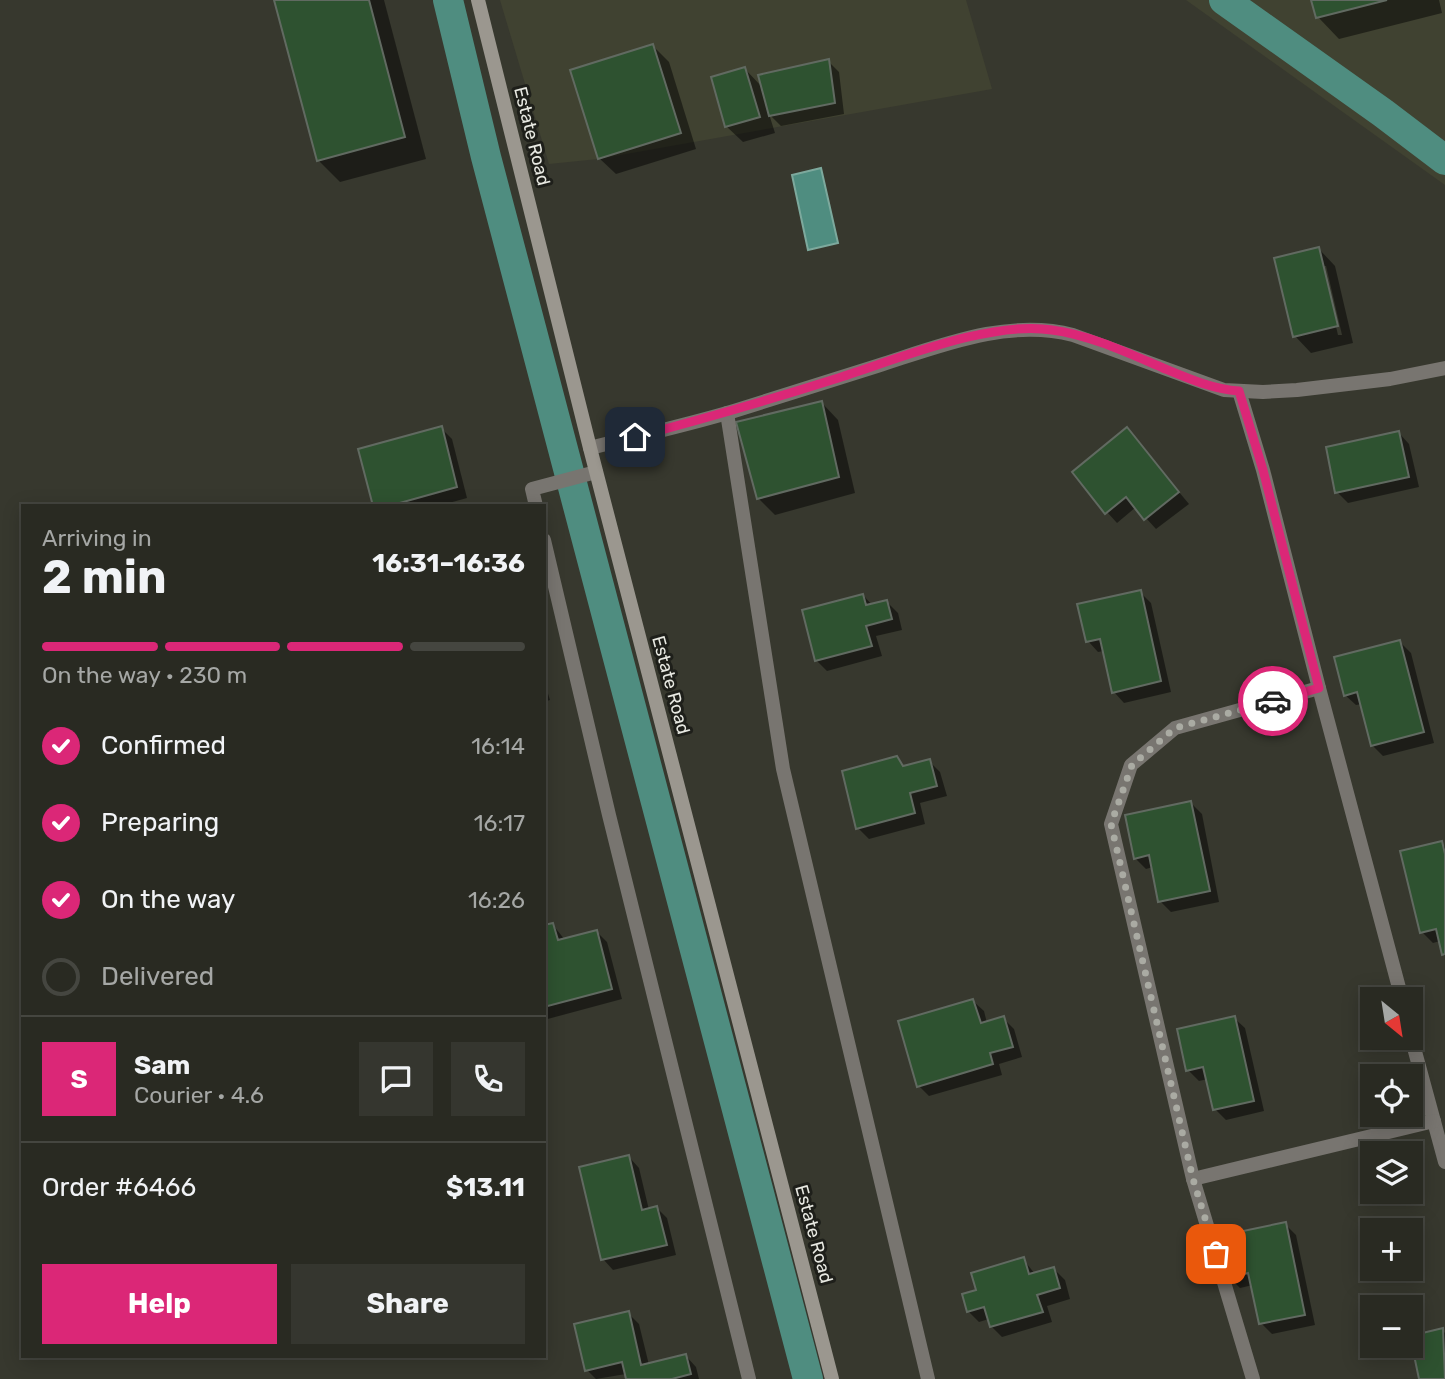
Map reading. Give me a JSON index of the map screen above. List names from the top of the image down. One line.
{"streets":{"street":["Estate Road"]},"north":"bottom right","page":{"heading":["2 min","Arriving in","16:31–16:36"],"panel":["Sam","Courier · 4.6","Order #6466","$13.11"],"bar":"On the way · 230 m","list":[["Confirmed","16:14"],["Preparing","16:17"],["On the way","16:26"],"Delivered"],"map_buttons":["+","−"],"round":"S","buttons":["Help","Share"]}}
